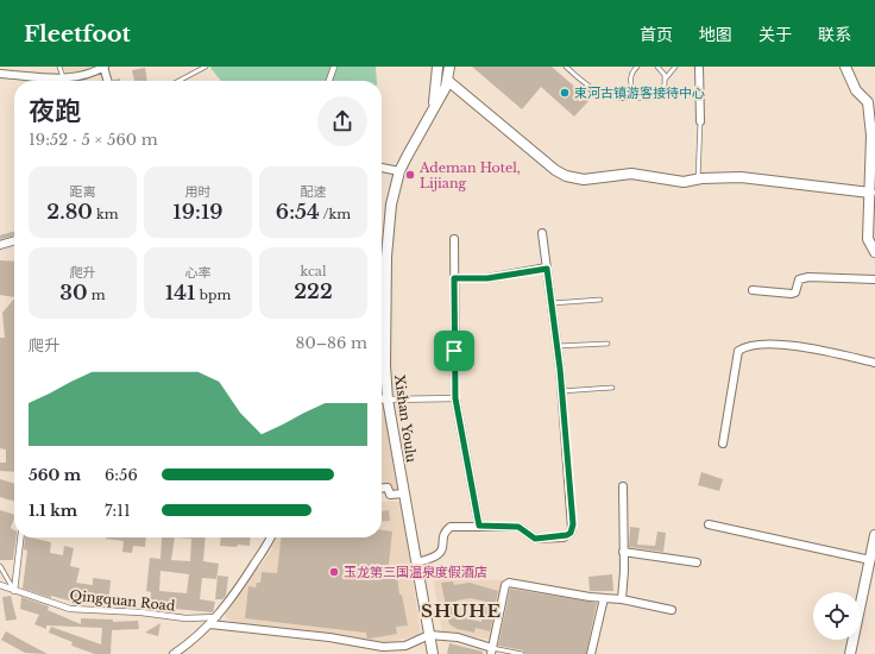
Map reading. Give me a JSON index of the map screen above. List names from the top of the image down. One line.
{"streets":{"street":["Xishan Youlu","Qingquan Road"]},"districts":["SHUHE"],"places":["束河古镇游客接待中心","Ademan Hotel, Lijiang","玉龙第三国温泉度假酒店"],"page":{"header":"Fleetfoot","nav":["首页","地图","关于","联系"],"heading":["夜跑","19:52 · 5 × 560 m"],"stats":[["距离","2.80 km"],["用时","19:19"],["配速","6:54 /km"],["爬升","30 m"],["心率","141 bpm"],["kcal","222"]],"chart":["爬升","80–86 m"],"list":[{"name":"560 m","note":"6:56"},{"name":"1.1 km","note":"7:11"}]}}
